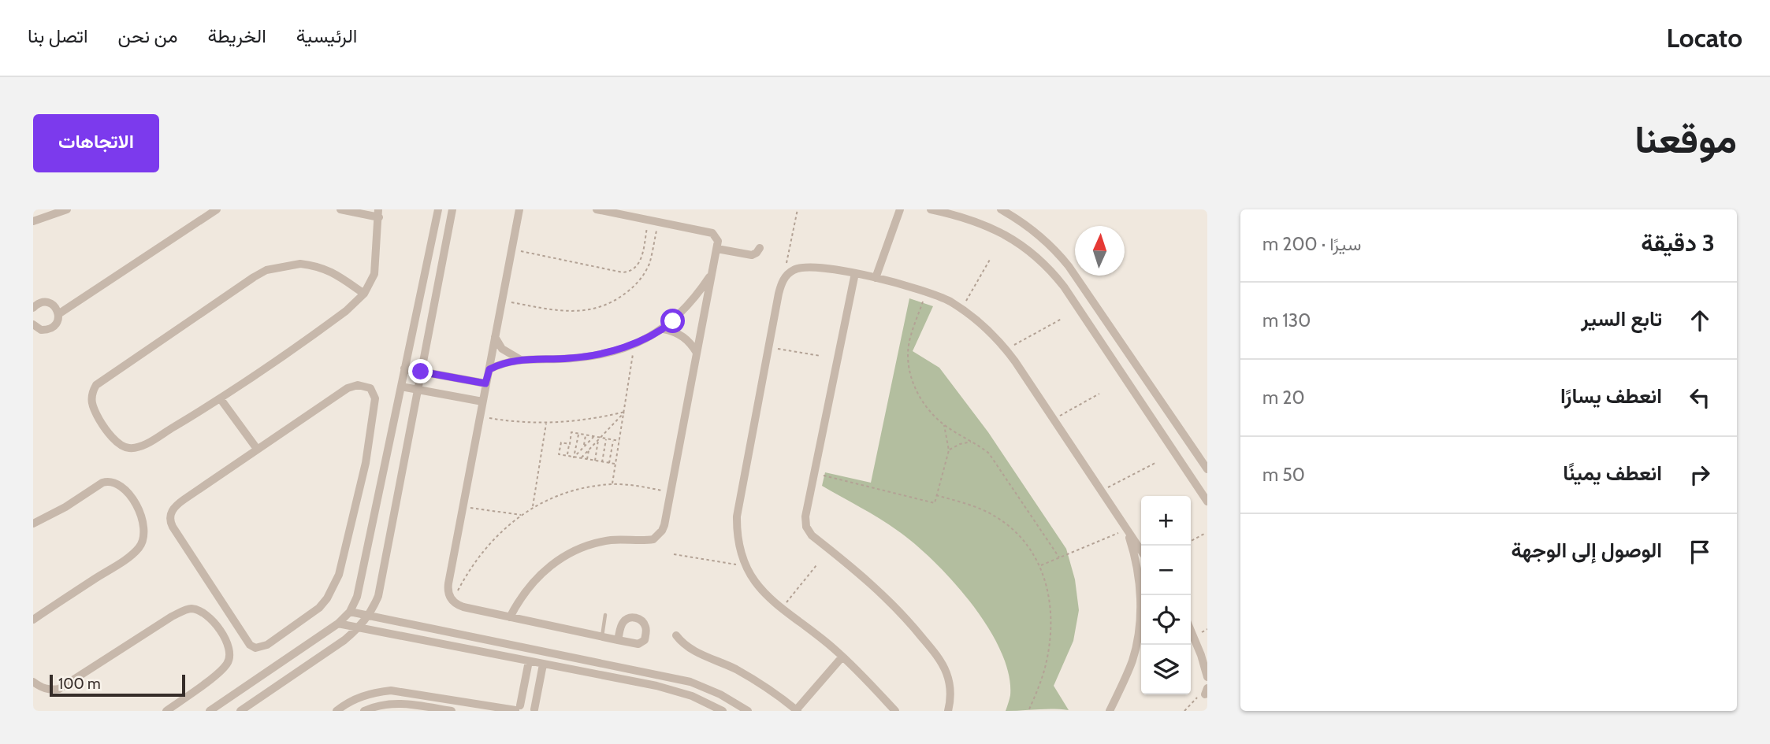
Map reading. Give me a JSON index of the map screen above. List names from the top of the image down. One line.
{"scale_bar":"100 m","north":"top","page":{"header":"Locato","nav":["الرئيسية","الخريطة","من نحن","اتصل بنا"],"title":"موقعنا","buttons":"الاتجاهات","heading":["3 دقيقة","سيرًا · 200 m"],"list":[["تابع السير","130 m"],["انعطف يسارًا","20 m"],["انعطف يمينًا","50 m"],"الوصول إلى الوجهة"],"map_buttons":["+","−"],"scale":"100 m"}}
